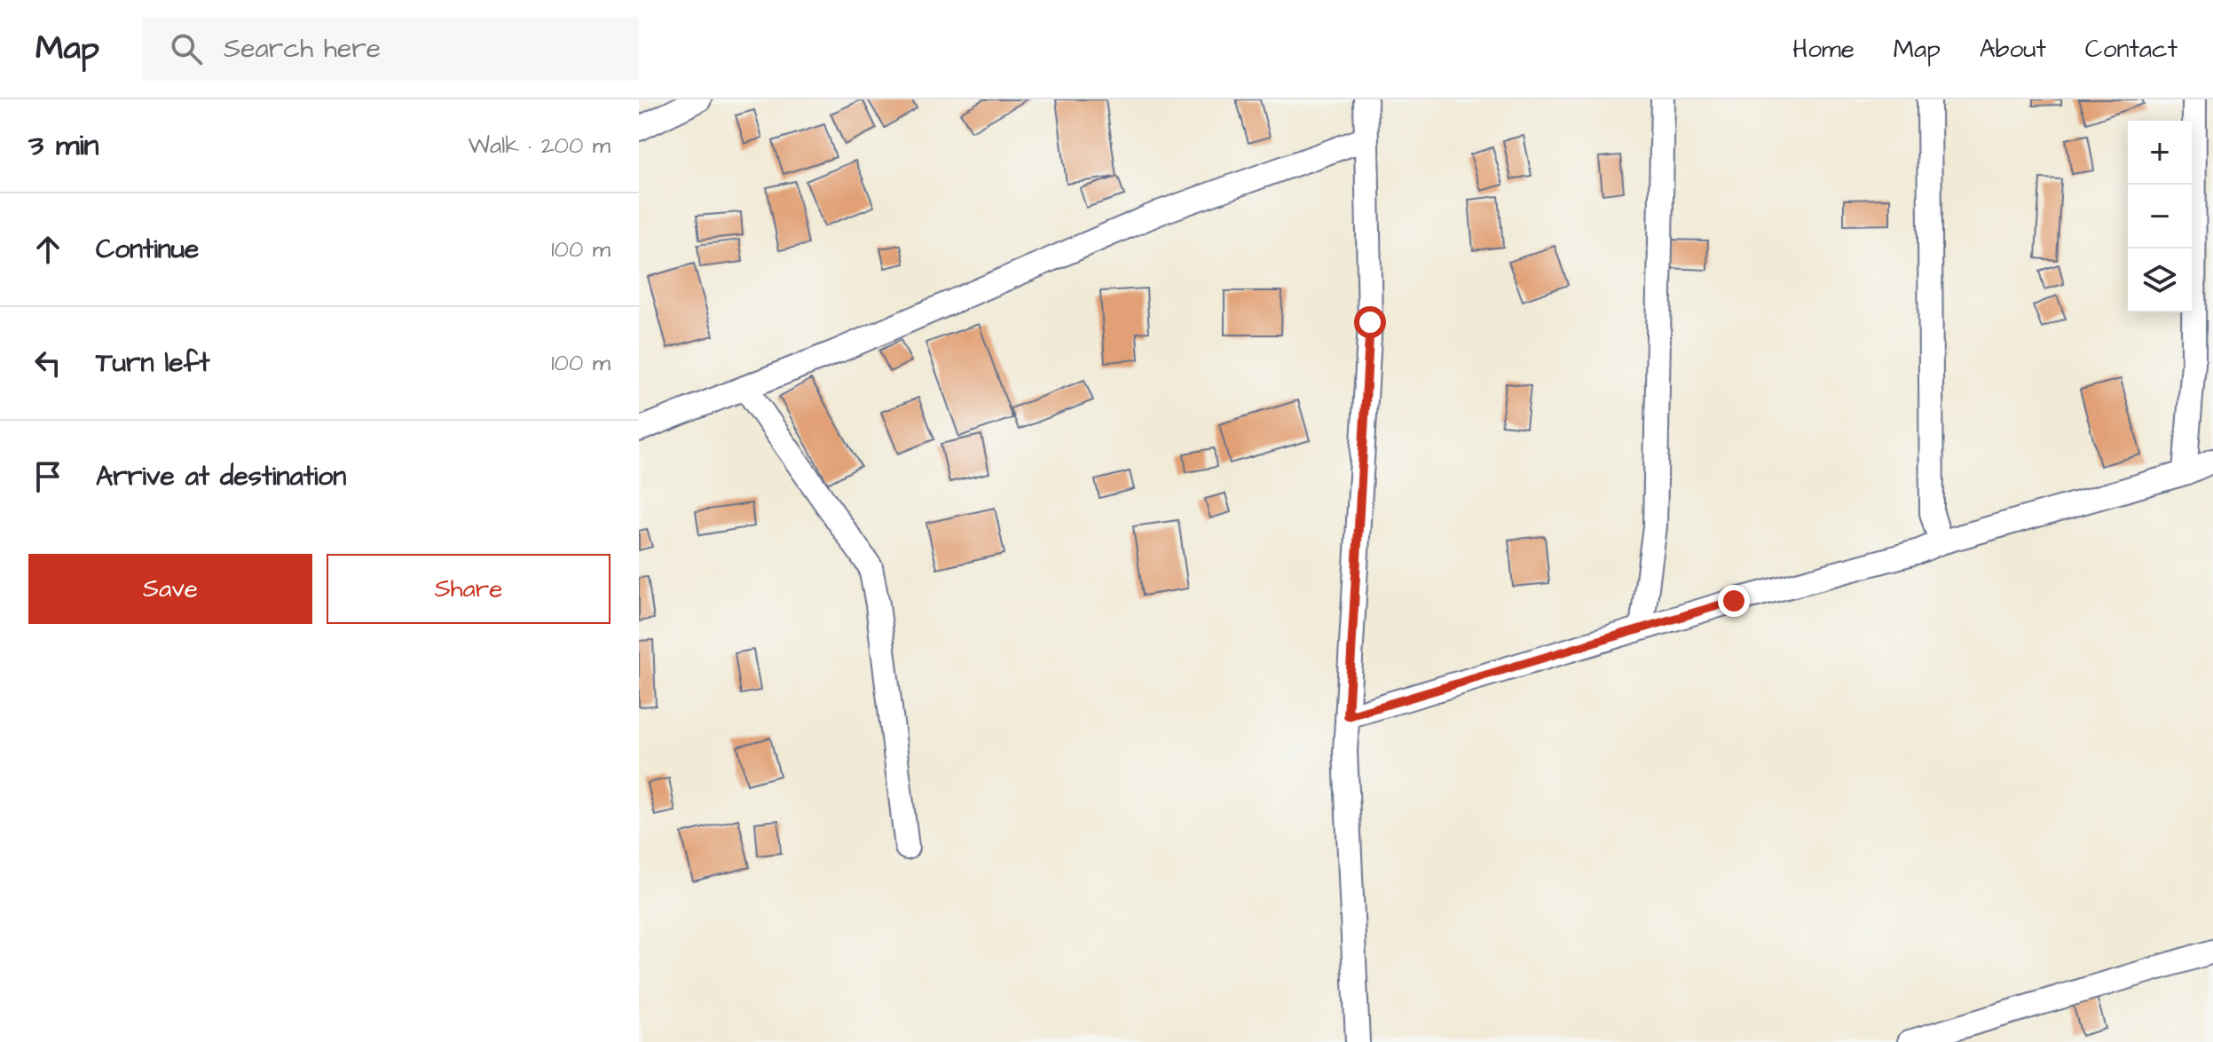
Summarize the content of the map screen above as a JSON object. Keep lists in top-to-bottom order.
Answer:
{
  "page": {
    "header": "Map",
    "search": "Search here",
    "nav": [
      "Home",
      "Map",
      "About",
      "Contact"
    ],
    "heading": ["3 min", "Walk · 200 m"],
    "map_buttons": ["+", "−"],
    "list": [
      ["Continue", "100 m"],
      ["Turn left", "100 m"],
      "Arrive at destination"
    ],
    "buttons": ["Save", "Share"]
  }
}
